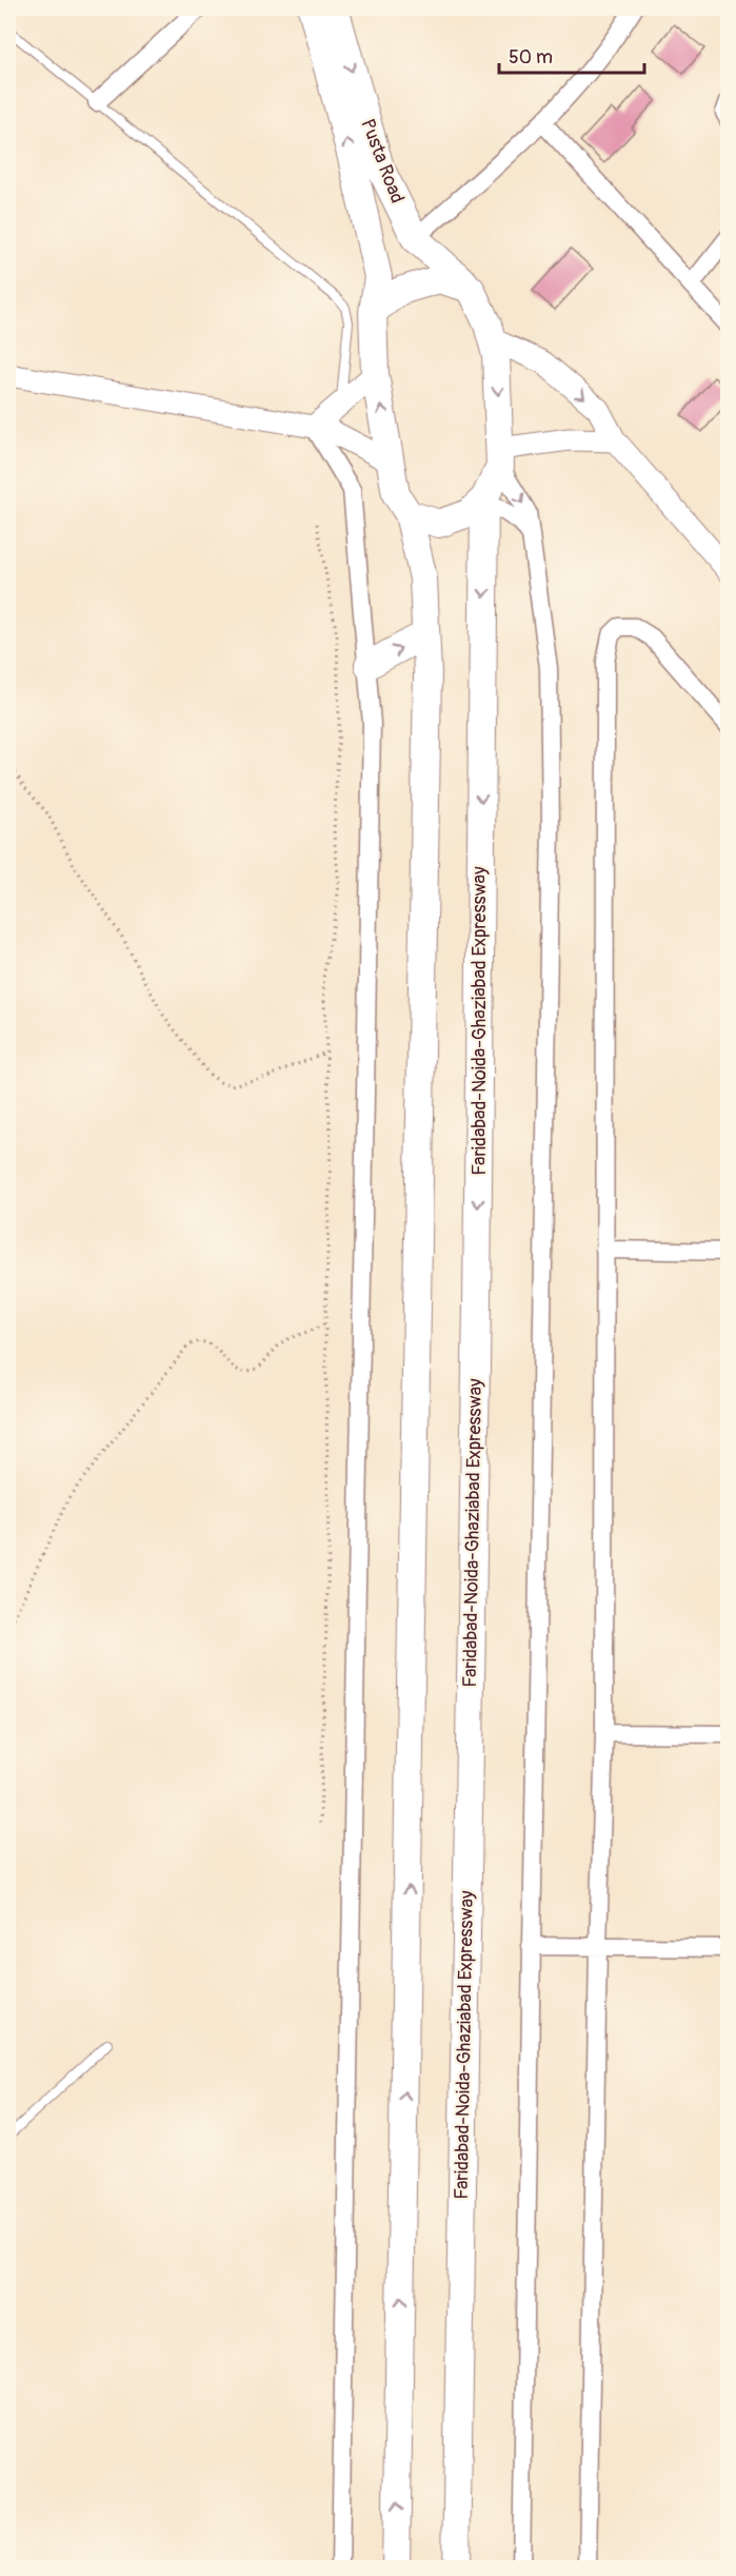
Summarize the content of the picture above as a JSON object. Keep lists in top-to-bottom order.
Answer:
{
  "streets": {
    "main road": ["Pusta Road", "Faridabad-Noida-Ghaziabad Expressway"]
  },
  "crossings": [
    ["Pusta Road", "Faridabad-Noida-Ghaziabad Expressway"]
  ],
  "scale_bar": "50 m"
}
